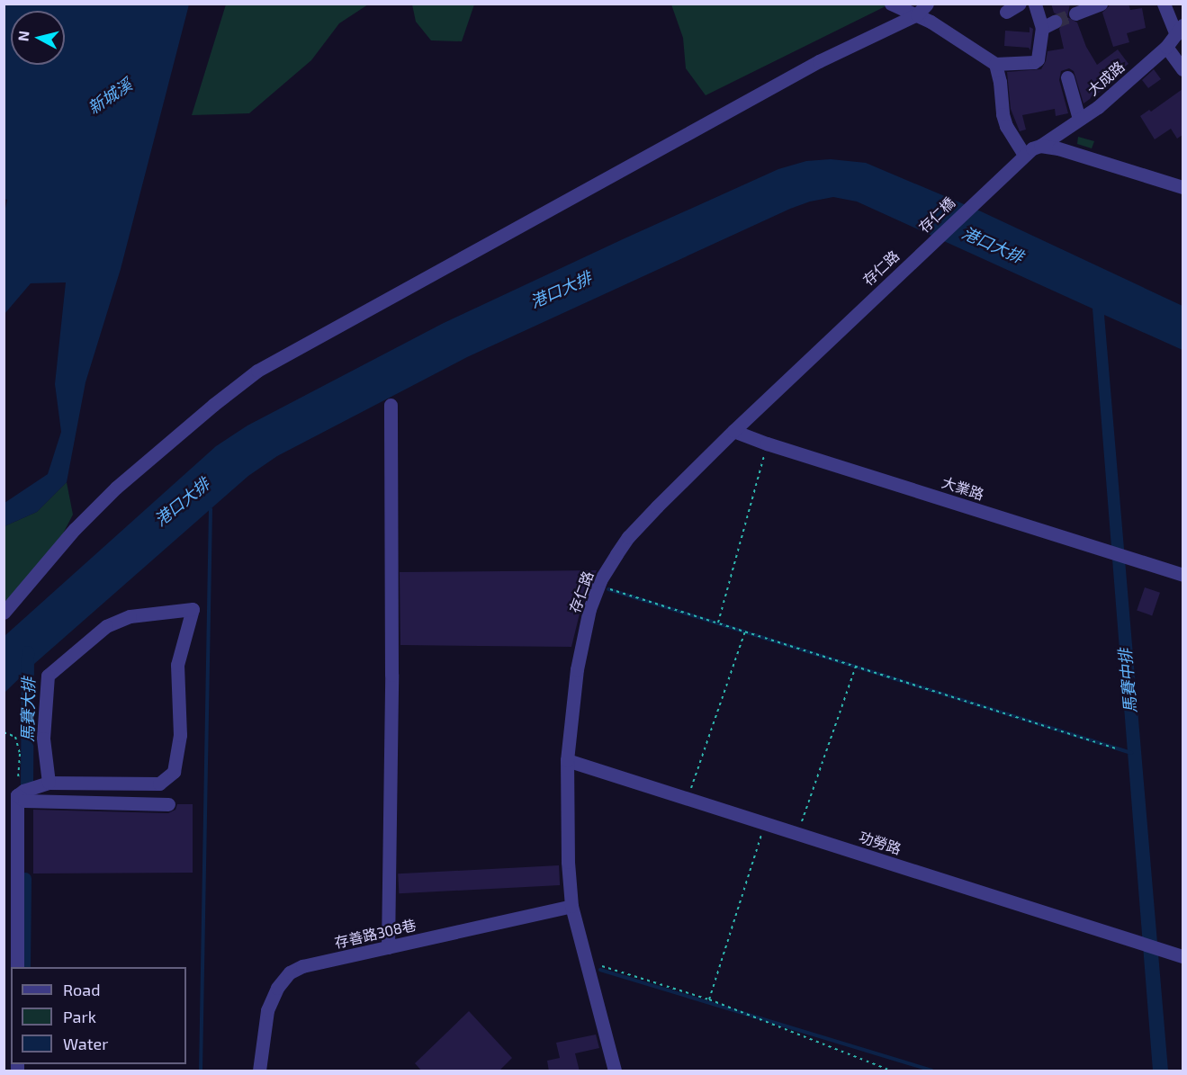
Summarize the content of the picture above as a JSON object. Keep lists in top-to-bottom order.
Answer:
{
  "streets": {
    "street": [
      "大成路",
      "存仁橋",
      "存仁路",
      "大業路",
      "功勞路",
      "存善路308巷"
    ]
  },
  "crossings": [
    ["存仁橋", "存仁路"],
    ["存仁路", "大業路"],
    ["存仁路", "功勞路"],
    ["存仁路", "存善路308巷"]
  ],
  "water": [
    "新城溪",
    "港口大排",
    "馬賽中排",
    "馬賽大排"
  ],
  "legend": ["Road", "Park", "Water"],
  "north": "left"
}
